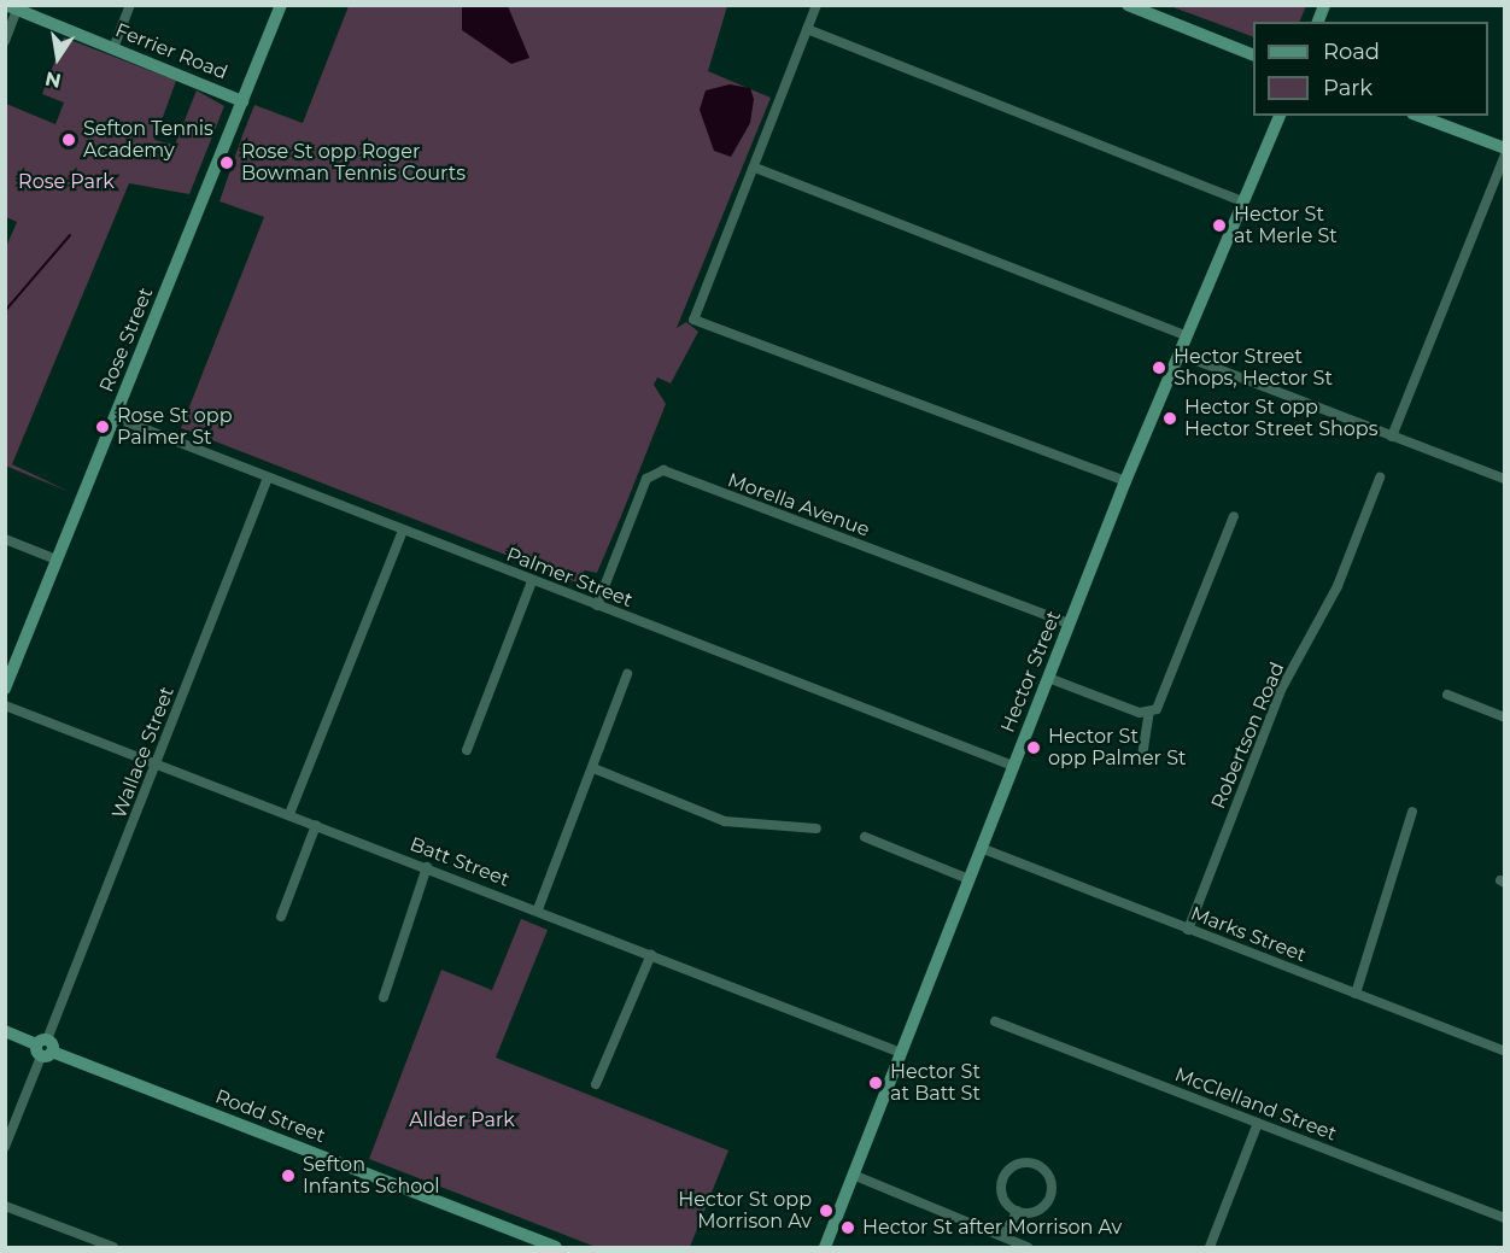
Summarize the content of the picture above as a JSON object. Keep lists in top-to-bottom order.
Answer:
{
  "streets": {
    "street": [
      "Ferrier Road",
      "Rose Street",
      "Morella Avenue",
      "Palmer Street",
      "Hector Street",
      "Robertson Road",
      "Wallace Street",
      "Batt Street",
      "Marks Street",
      "McClelland Street",
      "Rodd Street"
    ]
  },
  "crossings": [
    ["Ferrier Road", "Rose Street"],
    ["Rose Street", "Palmer Street"],
    ["Morella Avenue", "Palmer Street"],
    ["Morella Avenue", "Hector Street"],
    ["Palmer Street", "Hector Street"],
    ["Palmer Street", "Wallace Street"],
    ["Hector Street", "Batt Street"],
    ["Hector Street", "Marks Street"],
    ["Robertson Road", "Marks Street"],
    ["Wallace Street", "Batt Street"],
    ["Wallace Street", "Rodd Street"]
  ],
  "parks": ["Rose Park", "Allder Park"],
  "places": [
    "Sefton Tennis Academy",
    "Rose St opp Roger Bowman Tennis Courts",
    "Hector St at Merle St",
    "Hector Street Shops, Hector St",
    "Hector St opp Hector Street Shops",
    "Rose St opp Palmer St",
    "Hector St opp Palmer St",
    "Hector St at Batt St",
    "Sefton Infants School",
    "Hector St opp Morrison Av",
    "Hector St after Morrison Av"
  ],
  "legend": ["Road", "Park"],
  "north": "bottom"
}
